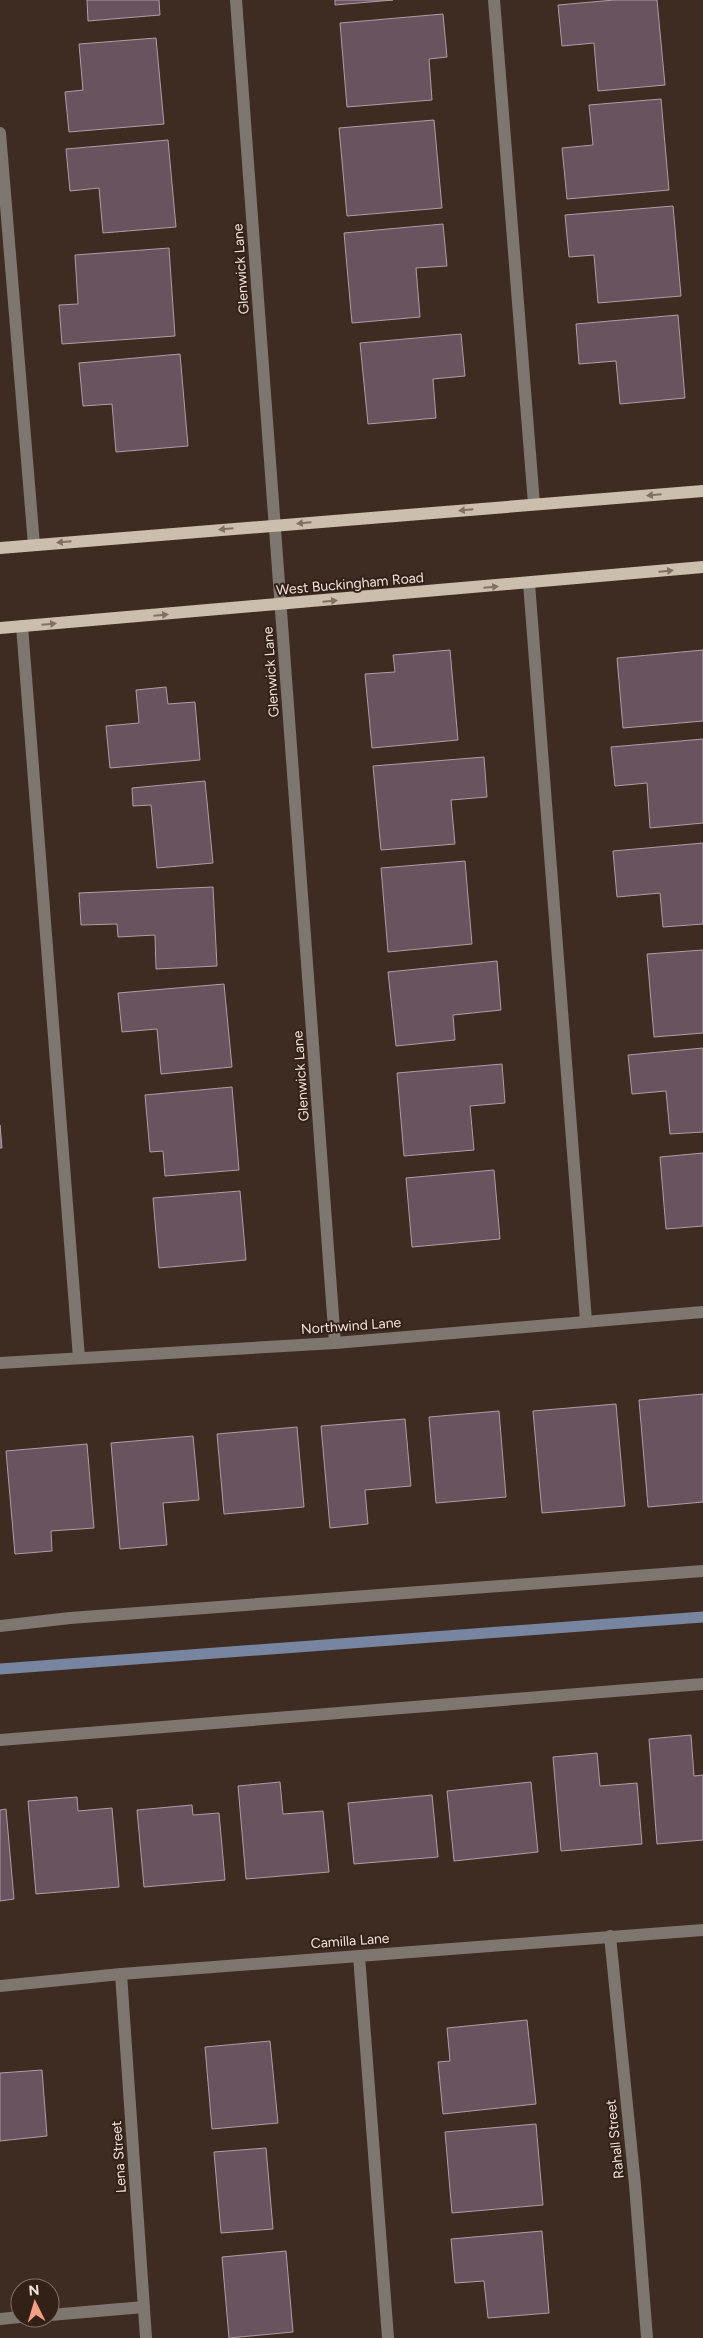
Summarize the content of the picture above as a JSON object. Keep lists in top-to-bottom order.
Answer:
{
  "streets": {
    "main road": ["West Buckingham Road"],
    "street": [
      "Glenwick Lane",
      "Northwind Lane",
      "Camilla Lane",
      "Rahall Street",
      "Lena Street"
    ]
  },
  "crossings": [
    ["Glenwick Lane", "West Buckingham Road"],
    ["Glenwick Lane", "Northwind Lane"],
    ["Camilla Lane", "Rahall Street"],
    ["Camilla Lane", "Lena Street"]
  ],
  "north": "top"
}
